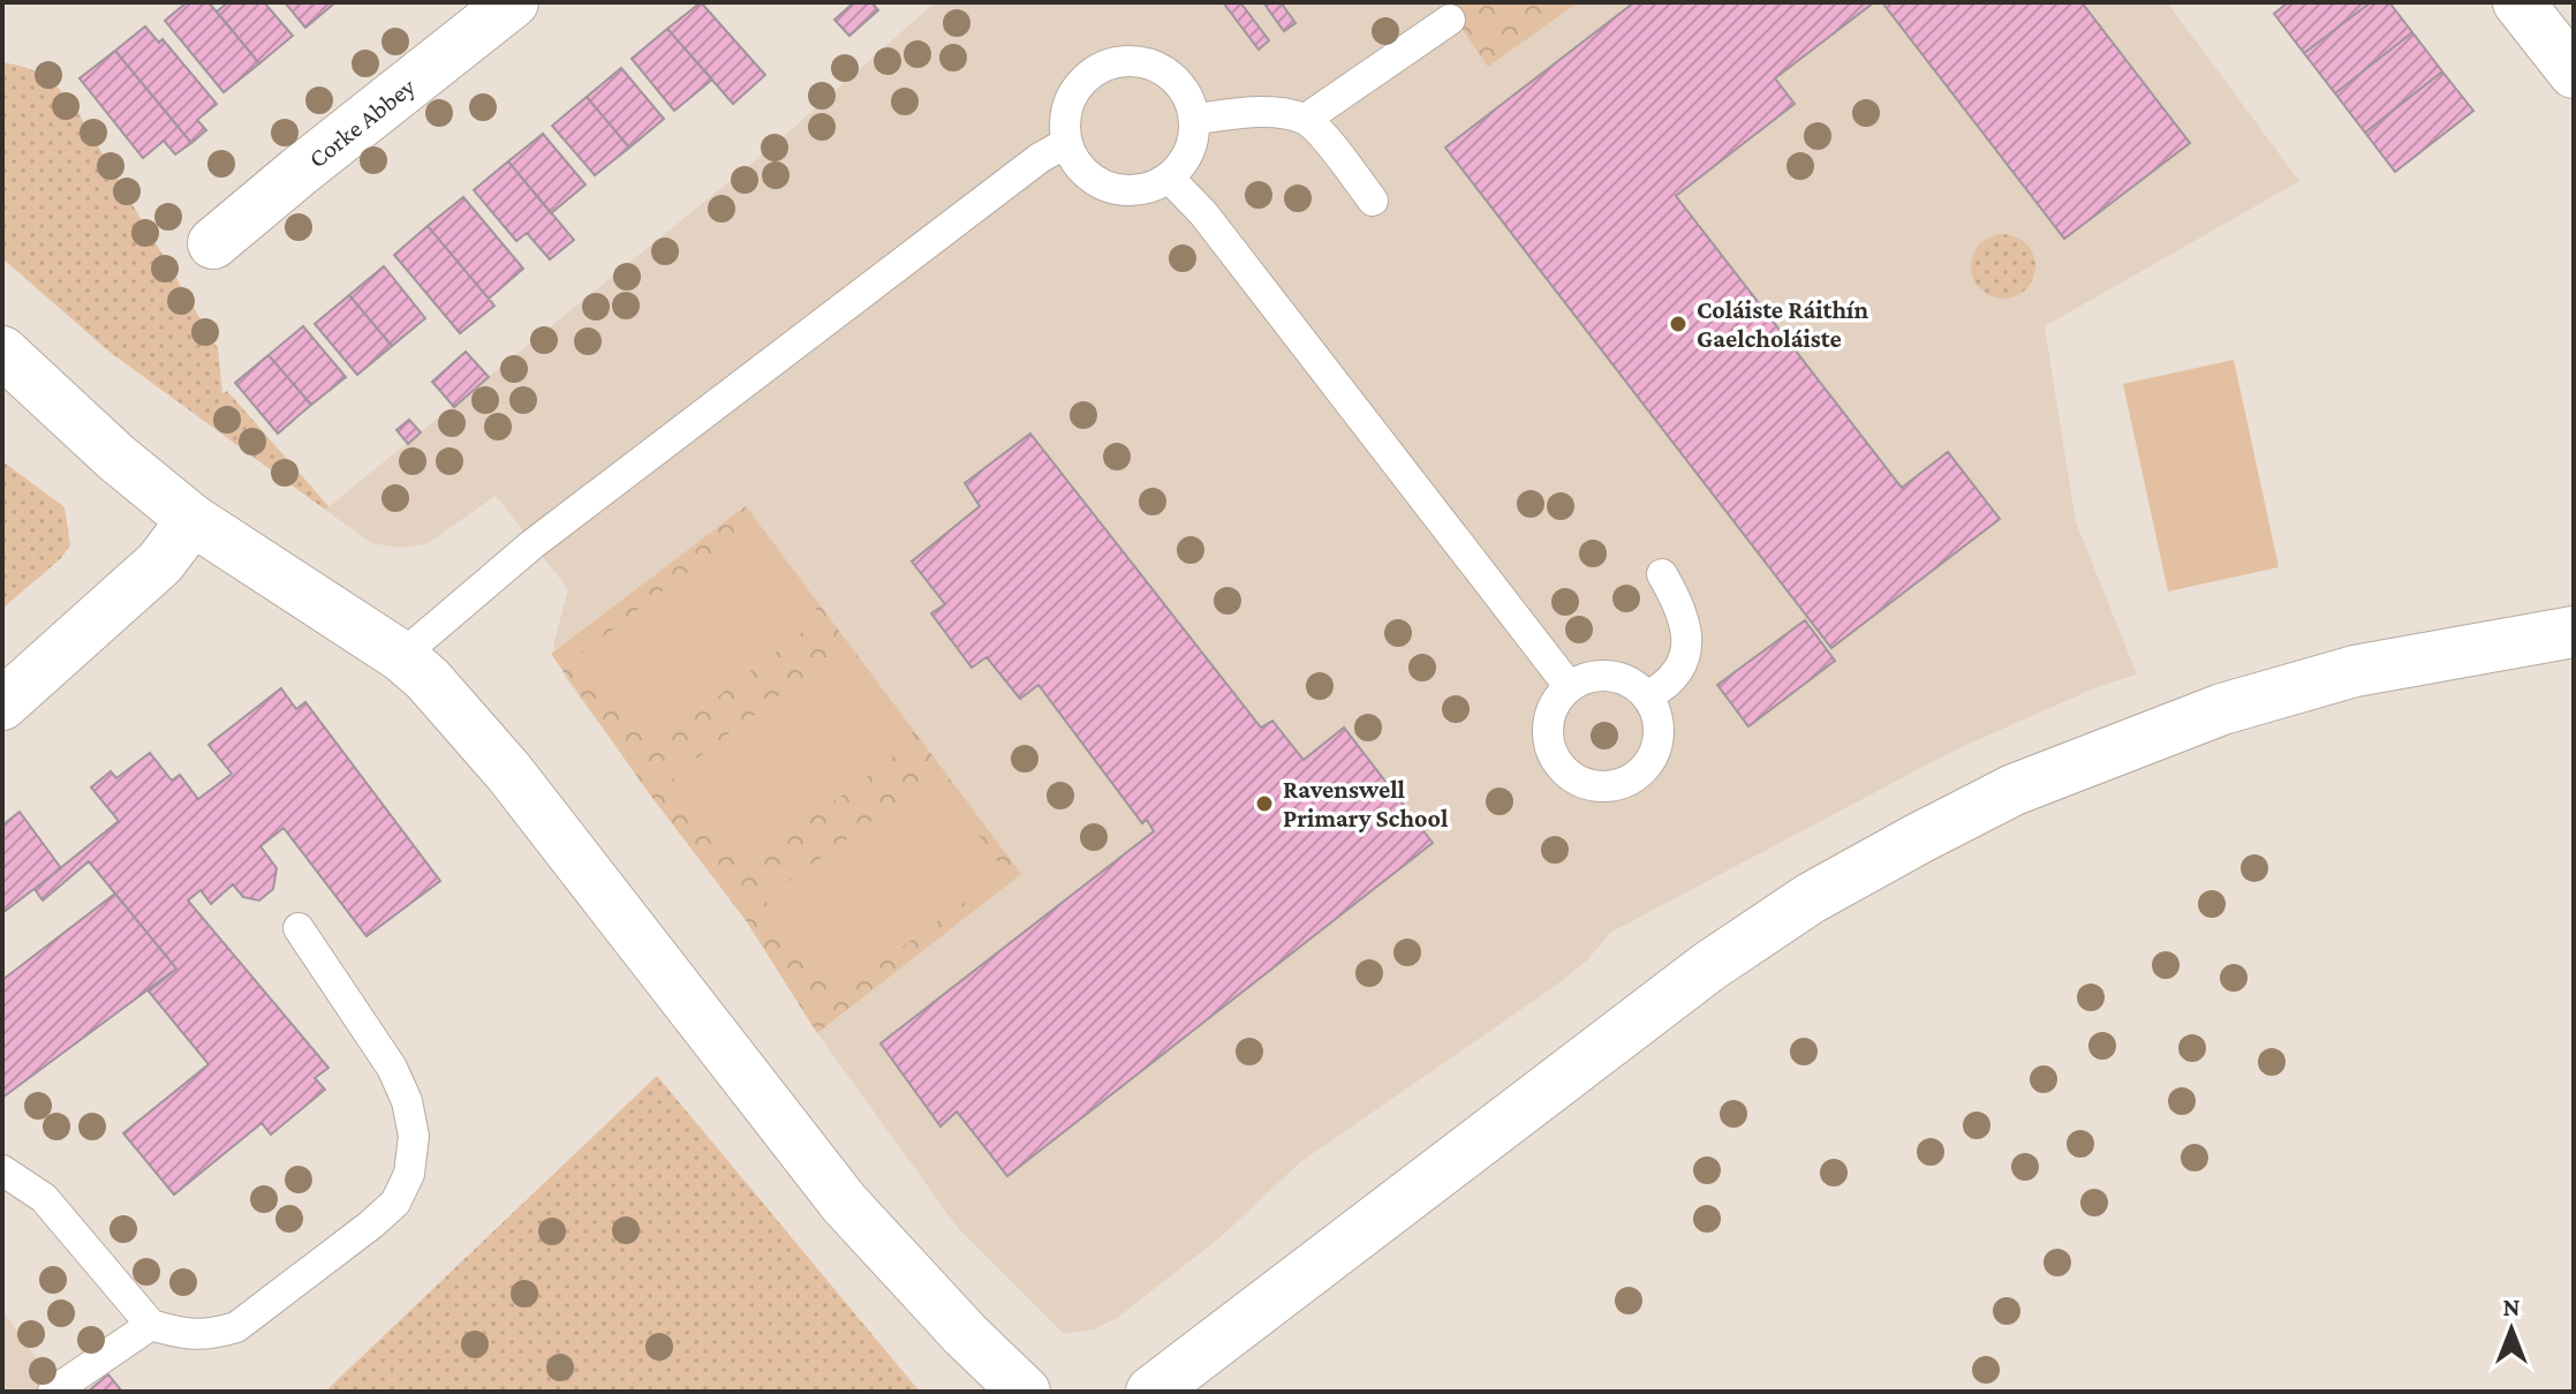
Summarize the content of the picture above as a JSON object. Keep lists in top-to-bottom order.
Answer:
{
  "streets": {
    "street": ["Corke Abbey"]
  },
  "places": ["Coláiste Ráithín Gaelcholáiste", "Ravenswell Primary School"],
  "north": "top"
}
